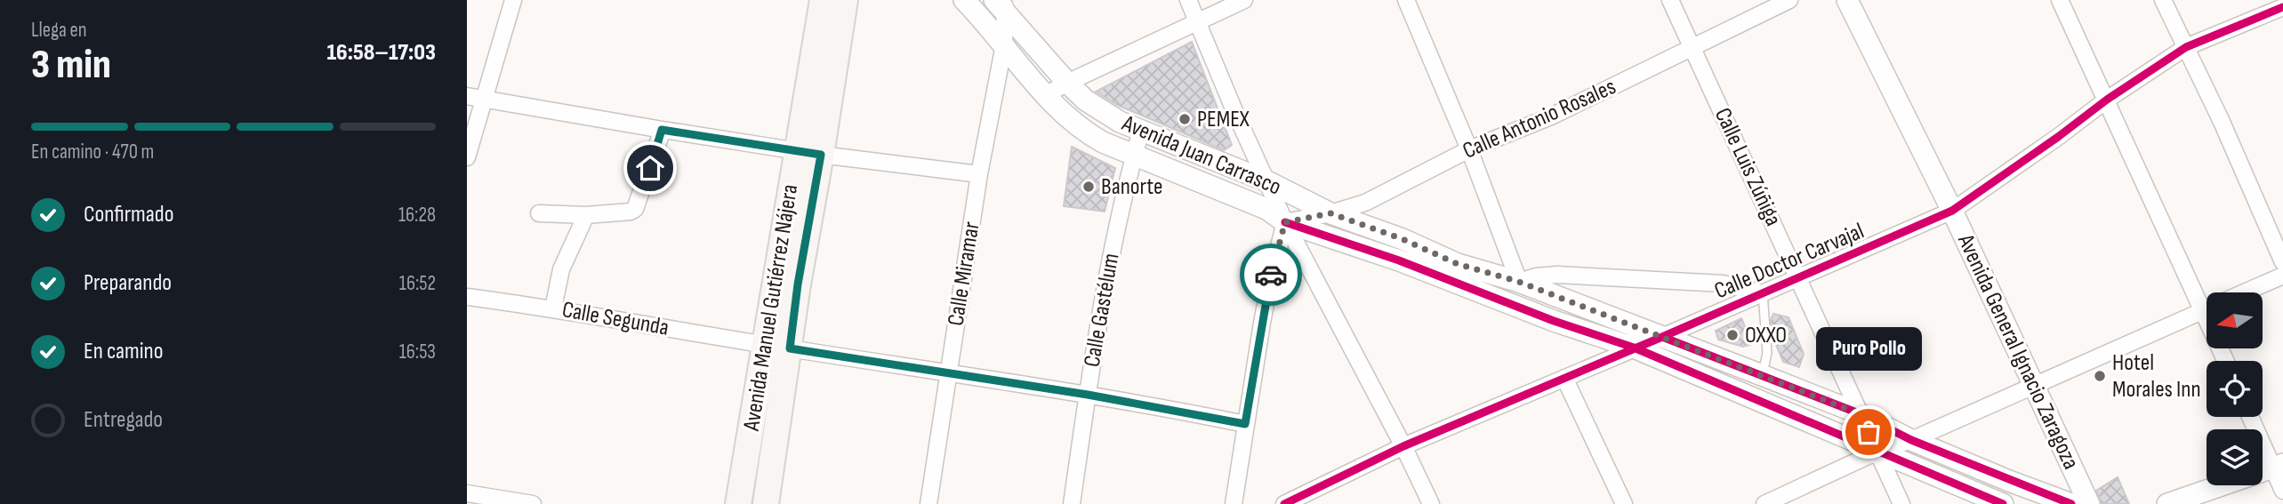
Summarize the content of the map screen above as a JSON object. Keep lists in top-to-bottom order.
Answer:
{
  "streets": {
    "main road": ["Avenida Manuel Gutiérrez Nájera"],
    "street": [
      "Calle Antonio Rosales",
      "Avenida Juan Carrasco",
      "Calle Luis Zúñiga",
      "Calle Doctor Carvajal",
      "Calle Miramar",
      "Calle Gastélum",
      "Calle Segunda",
      "Avenida General Ignacio Zaragoza"
    ]
  },
  "crossings": [
    ["Calle Antonio Rosales", "Avenida Juan Carrasco"],
    ["Calle Antonio Rosales", "Calle Luis Zúñiga"],
    ["Avenida Juan Carrasco", "Calle Luis Zúñiga"],
    ["Avenida Juan Carrasco", "Calle Doctor Carvajal"],
    ["Avenida Juan Carrasco", "Calle Miramar"],
    ["Avenida Juan Carrasco", "Calle Gastélum"],
    ["Calle Luis Zúñiga", "Calle Doctor Carvajal"],
    ["Calle Doctor Carvajal", "Avenida General Ignacio Zaragoza"],
    ["Avenida Manuel Gutiérrez Nájera", "Calle Segunda"]
  ],
  "places": [
    "PEMEX",
    "Banorte",
    "OXXO",
    "Hotel Morales Inn",
    "Puro Pollo"
  ],
  "north": "left",
  "page": {
    "heading": ["3 min", "Llega en", "16:58–17:03"],
    "bar": "En camino · 470 m",
    "list": [
      ["Confirmado", "16:28"],
      ["Preparando", "16:52"],
      ["En camino", "16:53"],
      "Entregado"
    ],
    "bubble": "Puro Pollo"
  }
}
